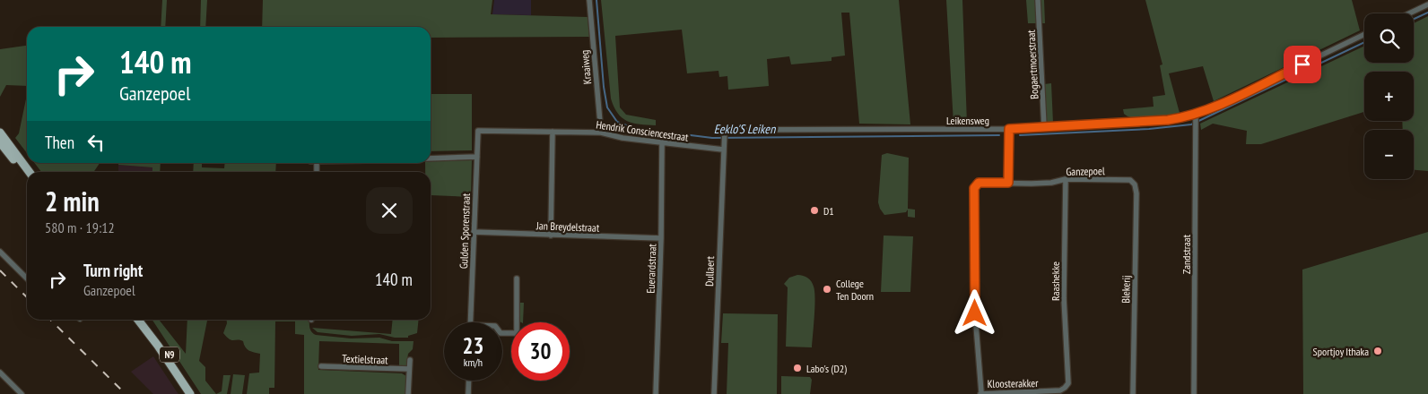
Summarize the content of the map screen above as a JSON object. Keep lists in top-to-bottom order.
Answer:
{
  "streets": {
    "main road": ["N9"],
    "street": [
      "Bogaertmoerstraat",
      "Kraaiweg",
      "Leikensweg",
      "Hendrik Consciencestraat",
      "Ganzepoel",
      "Jan Breydelstraat",
      "Gulden Sporenstraat",
      "Zandstraat",
      "Euerardstraat",
      "Dullaert",
      "Raashekke",
      "Blekerij",
      "Textielstraat",
      "Kloosterakker"
    ]
  },
  "crossings": [
    ["Bogaertmoerstraat", "Leikensweg"],
    ["Kraaiweg", "Hendrik Consciencestraat"],
    ["Leikensweg", "Hendrik Consciencestraat"],
    ["Leikensweg", "Zandstraat"],
    ["Leikensweg", "Dullaert"],
    ["Hendrik Consciencestraat", "Gulden Sporenstraat"],
    ["Hendrik Consciencestraat", "Euerardstraat"],
    ["Hendrik Consciencestraat", "Dullaert"],
    ["Ganzepoel", "Raashekke"],
    ["Ganzepoel", "Blekerij"],
    ["Ganzepoel", "Kloosterakker"],
    ["Jan Breydelstraat", "Gulden Sporenstraat"],
    ["Jan Breydelstraat", "Euerardstraat"],
    ["Raashekke", "Kloosterakker"]
  ],
  "water": ["Eeklo'S Leiken"],
  "places": [
    "D1",
    "College Ten Doorn",
    "Sportjoy Ithaka",
    "Labo's (D2)"
  ],
  "page": {
    "map_buttons": ["+", "−"],
    "turn": ["140 m", "Ganzepoel"],
    "then": "Then",
    "heading": ["2 min", "580 m · 19:12"],
    "list": [
      {
        "name": "Turn right",
        "note": "Ganzepoel",
        "value": "140 m"
      }
    ],
    "speed": "23 km/h",
    "limit": "30"
  }
}
